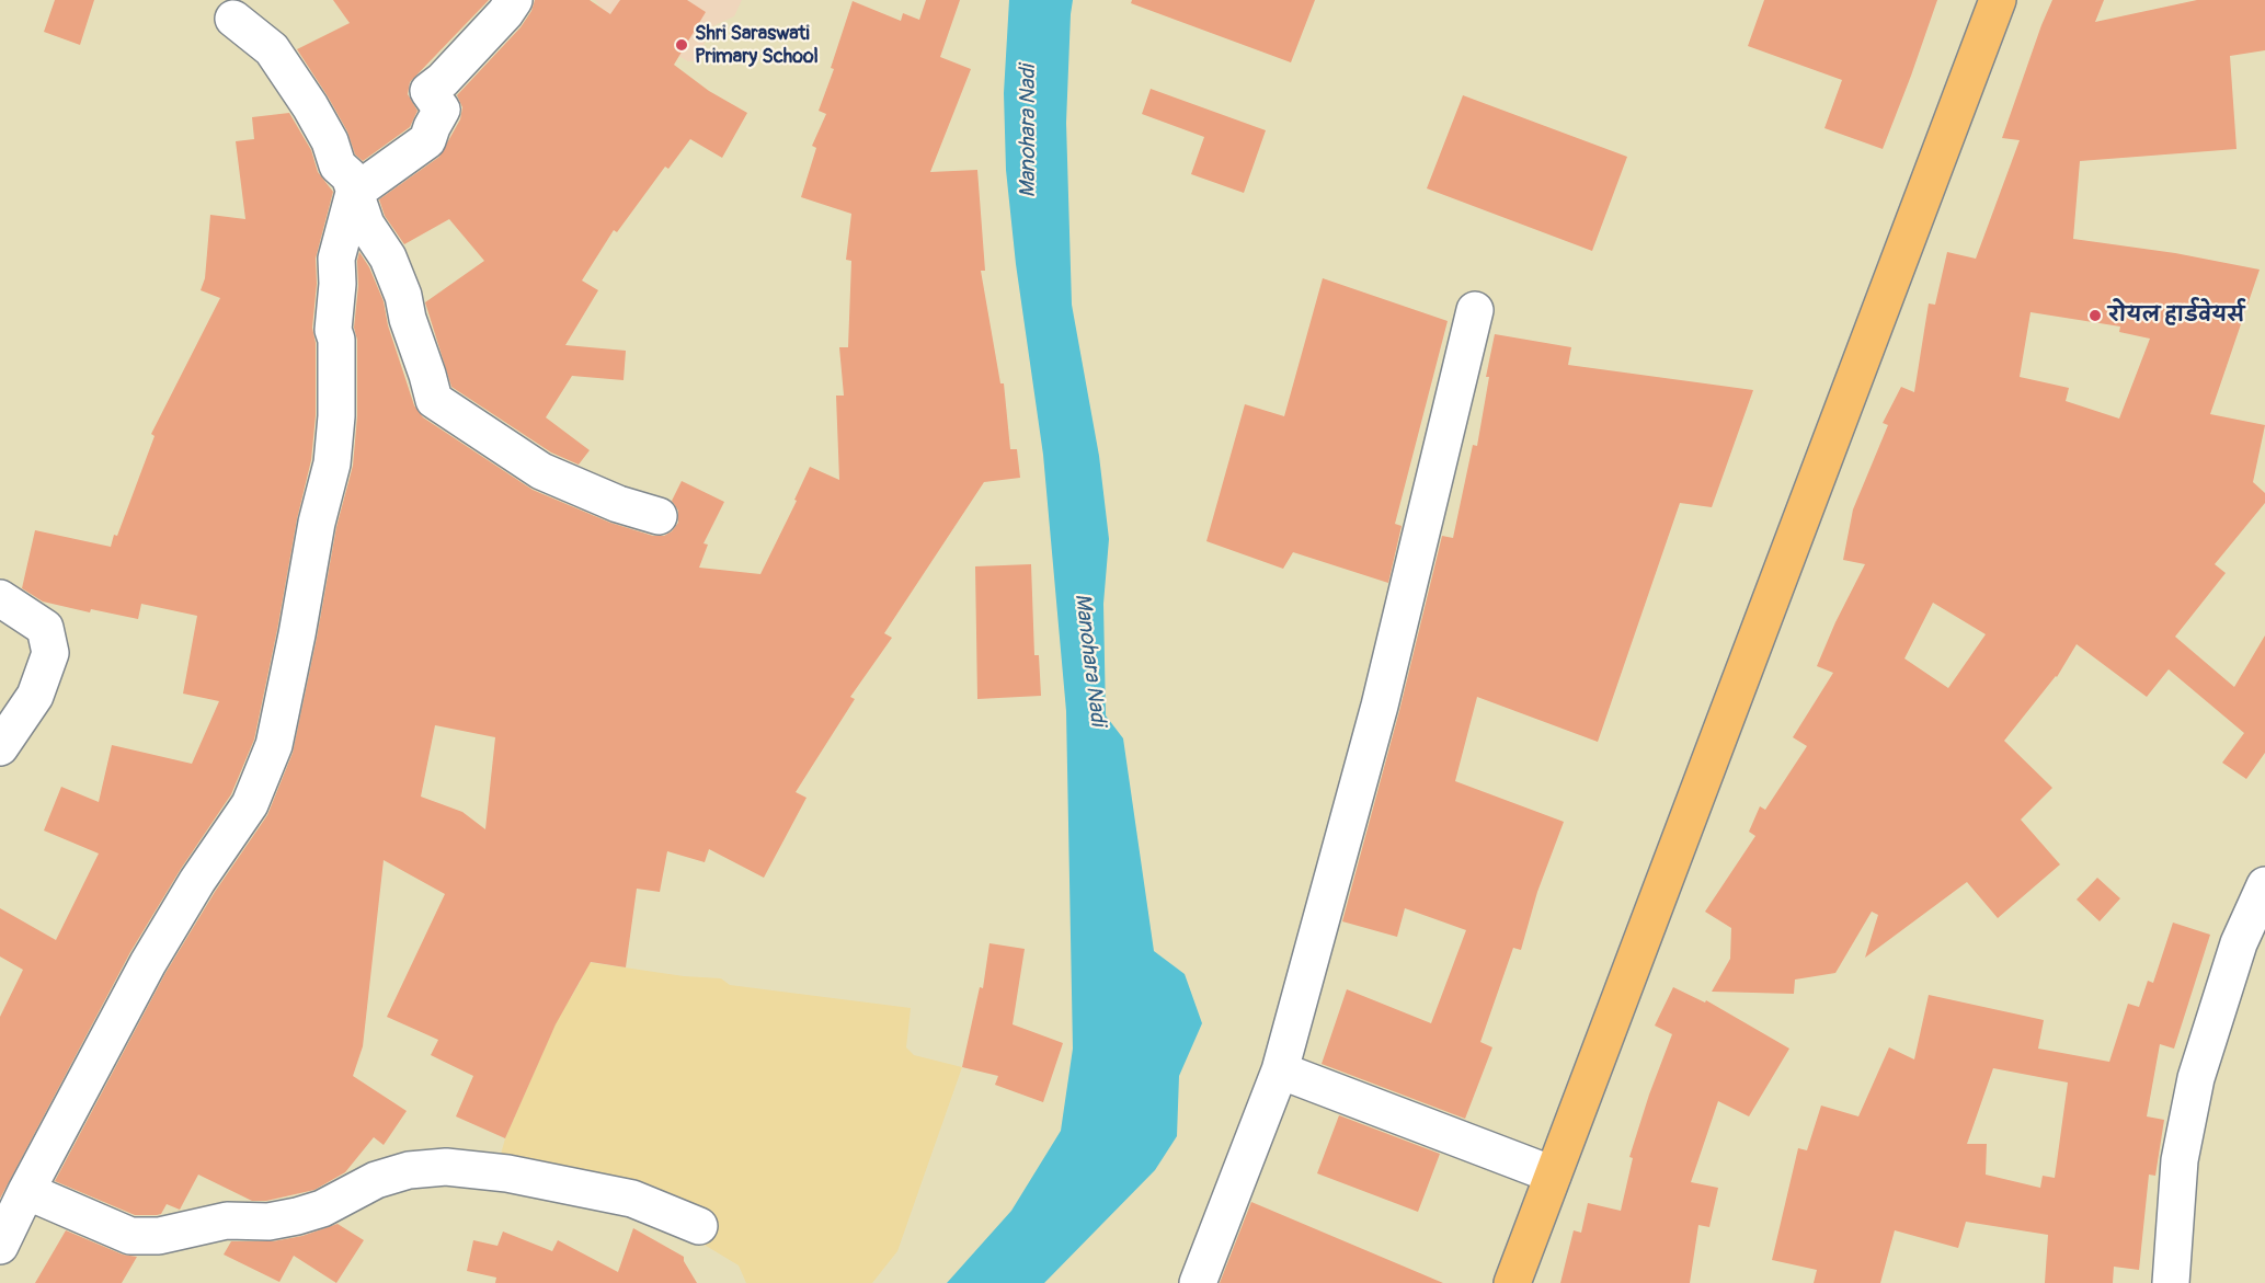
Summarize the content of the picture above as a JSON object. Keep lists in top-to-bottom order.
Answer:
{
  "water": ["Manohara Nadi"],
  "places": ["Shri Saraswati Primary School", "रोयल हार्डवेयर्स"]
}
